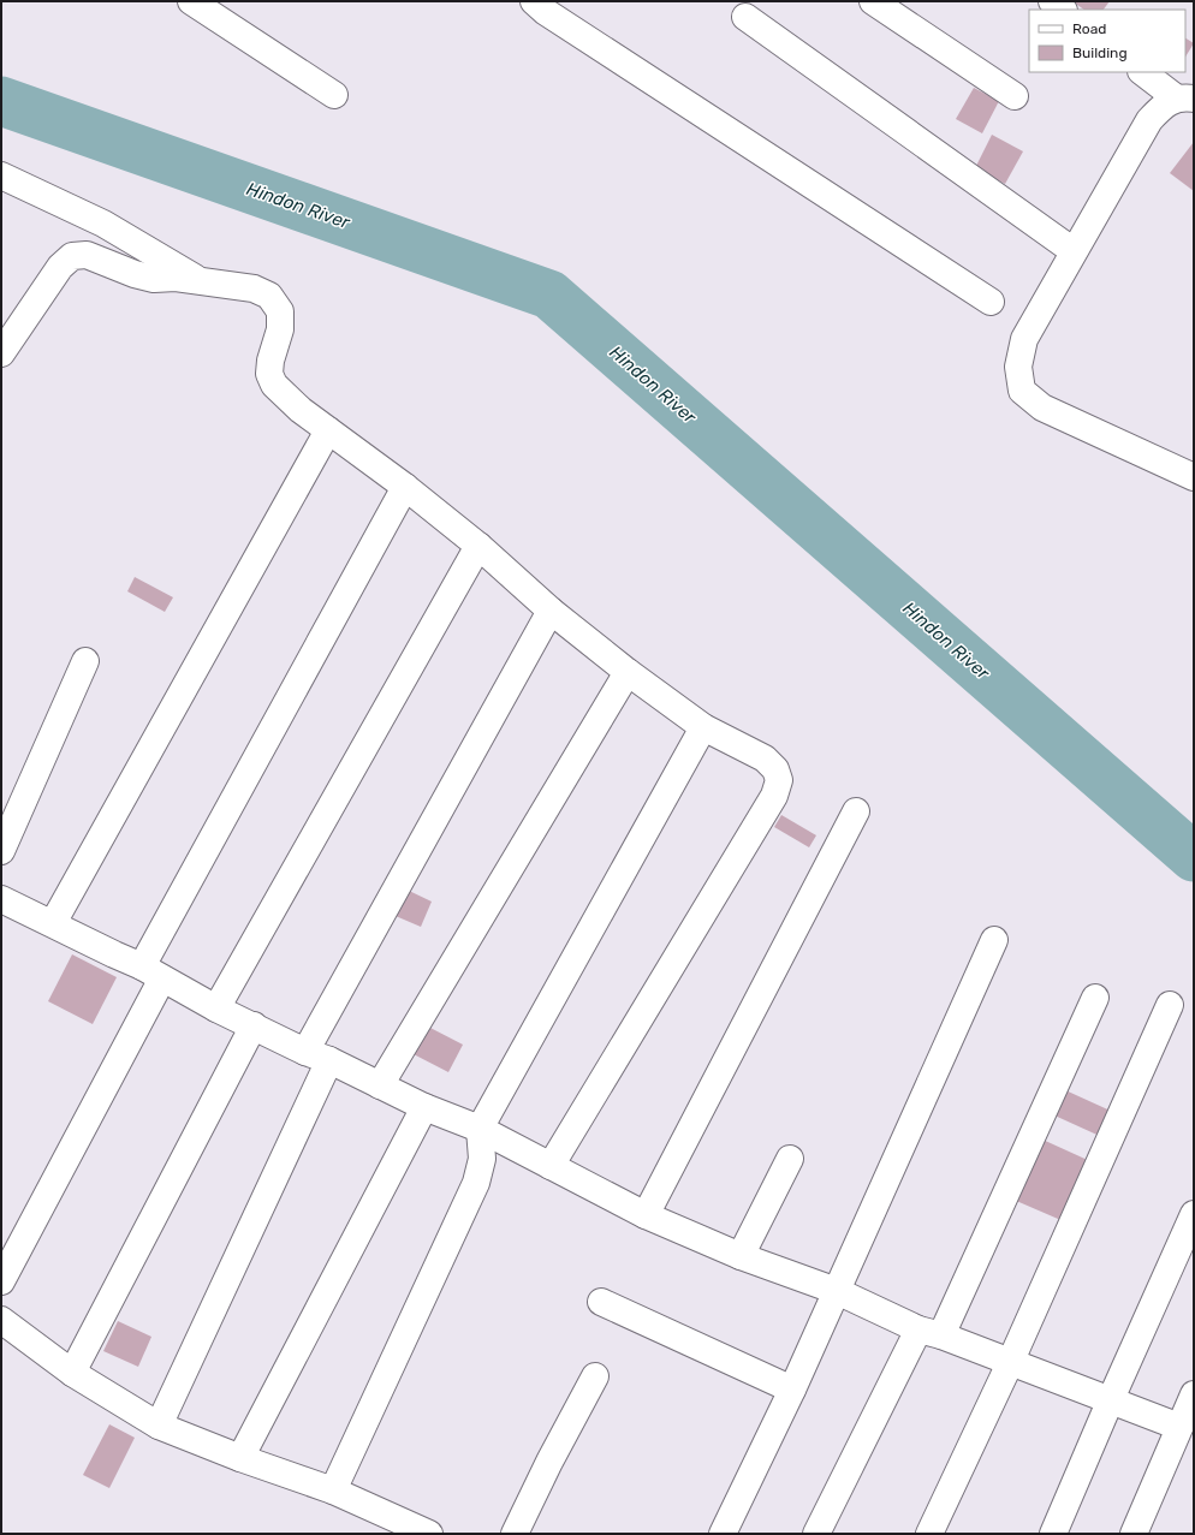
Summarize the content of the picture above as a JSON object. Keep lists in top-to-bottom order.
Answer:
{
  "water": ["Hindon River"],
  "legend": ["Road", "Building"]
}
